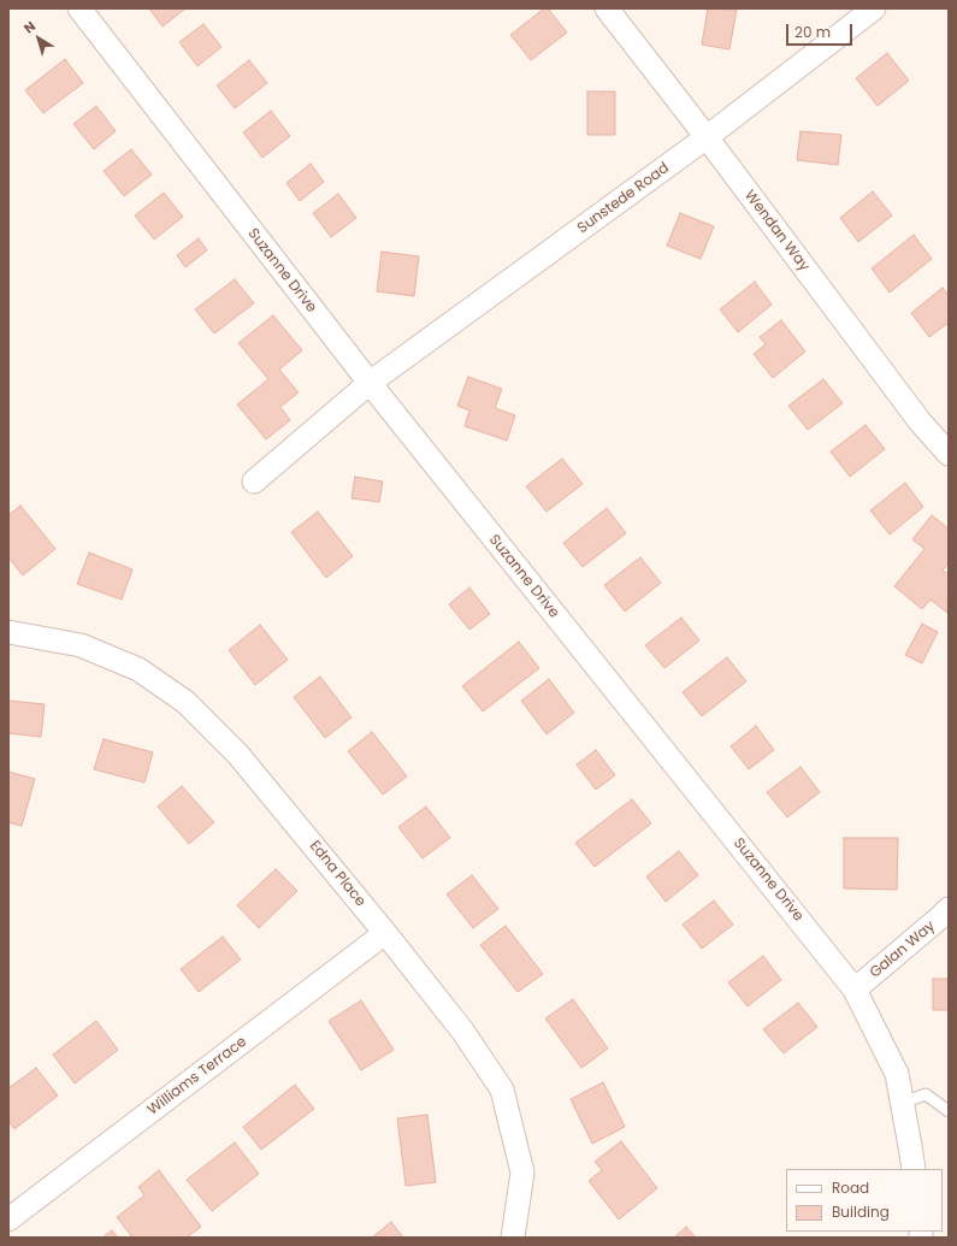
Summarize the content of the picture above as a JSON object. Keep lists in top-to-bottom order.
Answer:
{
  "streets": {
    "street": [
      "Sunstede Road",
      "Wendan Way",
      "Suzanne Drive",
      "Edna Place",
      "Galan Way",
      "Williams Terrace"
    ]
  },
  "crossings": [
    ["Sunstede Road", "Wendan Way"],
    ["Sunstede Road", "Suzanne Drive"],
    ["Suzanne Drive", "Galan Way"],
    ["Edna Place", "Williams Terrace"]
  ],
  "legend": ["Road", "Building"],
  "scale_bar": "20 m",
  "north": "top left"
}
